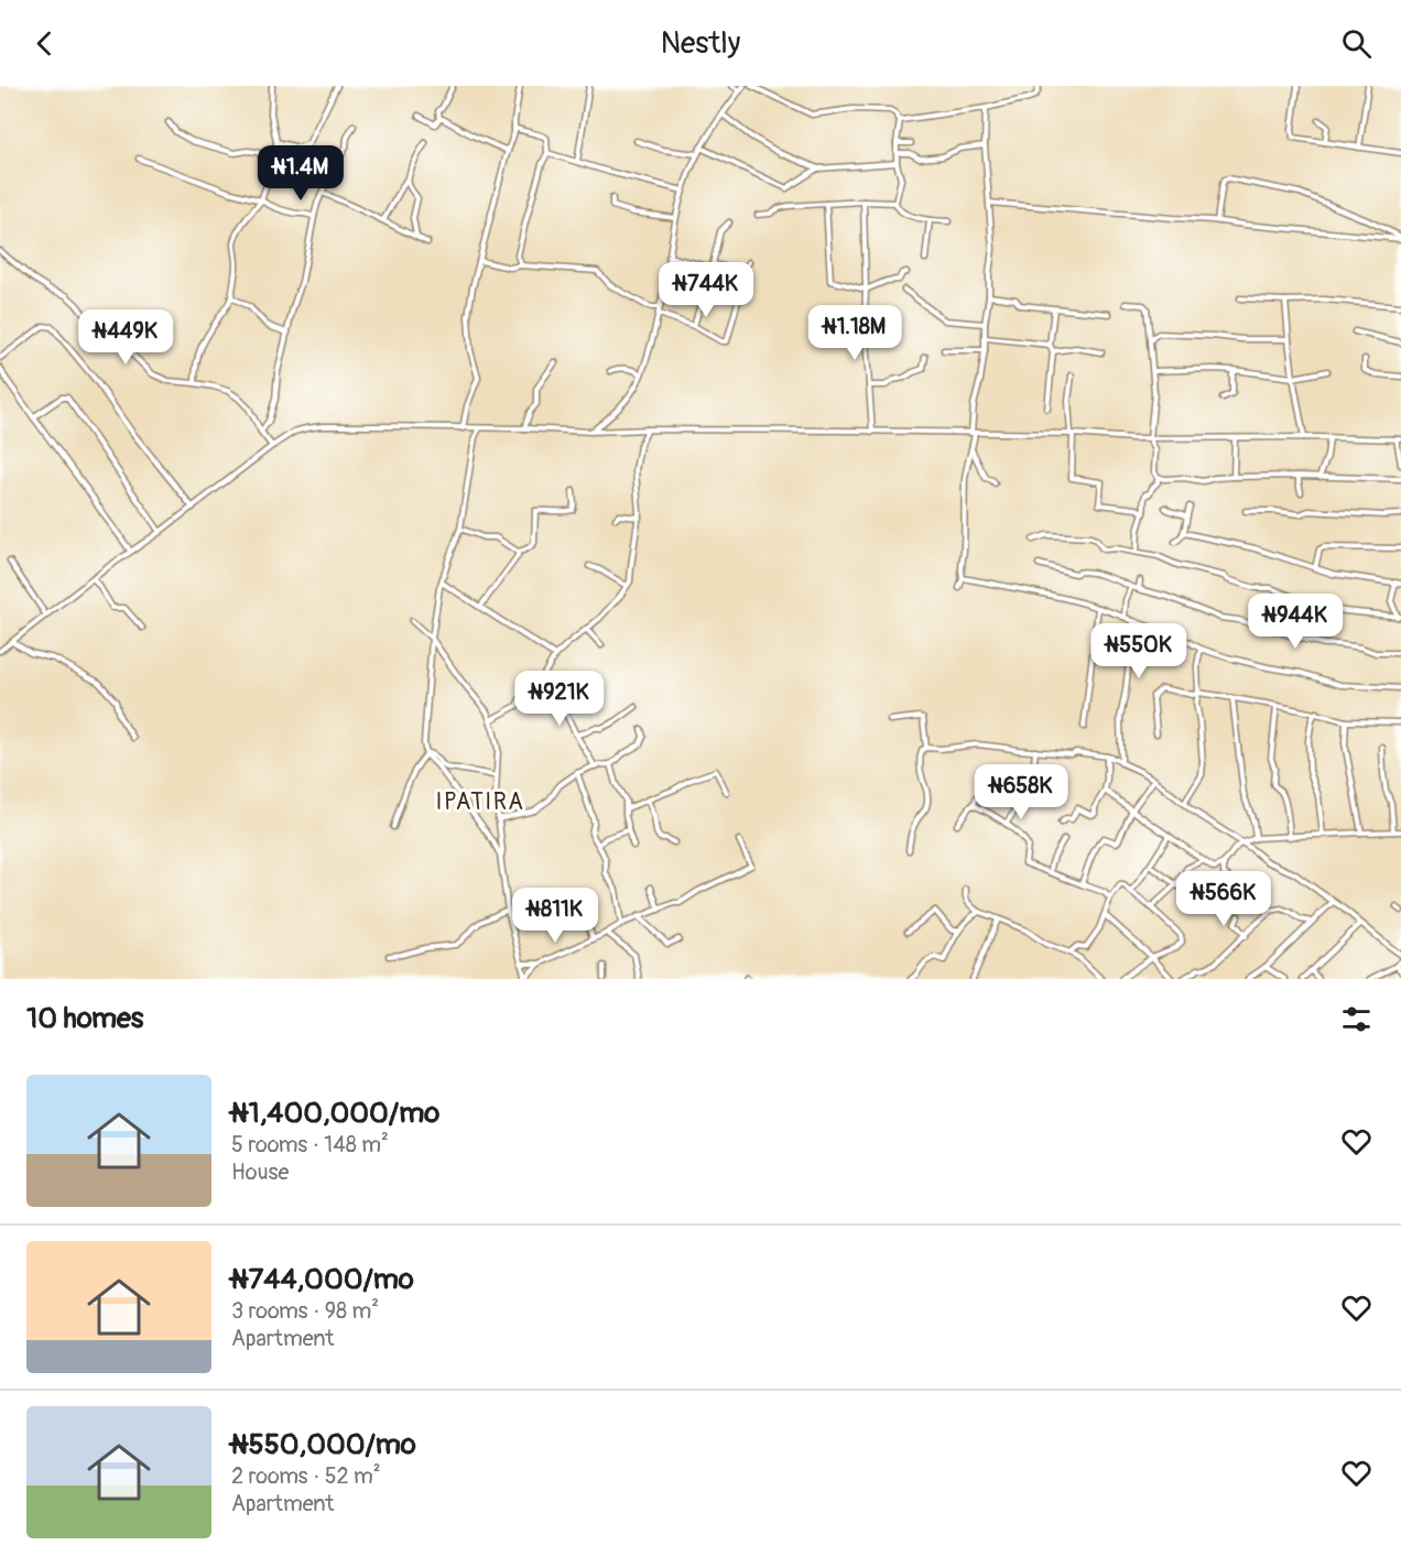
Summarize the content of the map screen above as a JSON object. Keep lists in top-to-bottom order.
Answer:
{
  "districts": ["IPATIRA"],
  "page": {
    "header": "Nestly",
    "price": [
      "₦1.4M",
      "₦744K",
      "₦1.18M",
      "₦449K",
      "₦944K",
      "₦550K",
      "₦921K",
      "₦658K",
      "₦566K",
      "₦811K"
    ],
    "heading": "10 homes",
    "list": [
      {
        "name": "₦1,400,000/mo",
        "note": "5 rooms · 148 m² · House"
      },
      {
        "name": "₦744,000/mo",
        "note": "3 rooms · 98 m² · Apartment"
      },
      {
        "name": "₦550,000/mo",
        "note": "2 rooms · 52 m² · Apartment"
      }
    ]
  }
}
